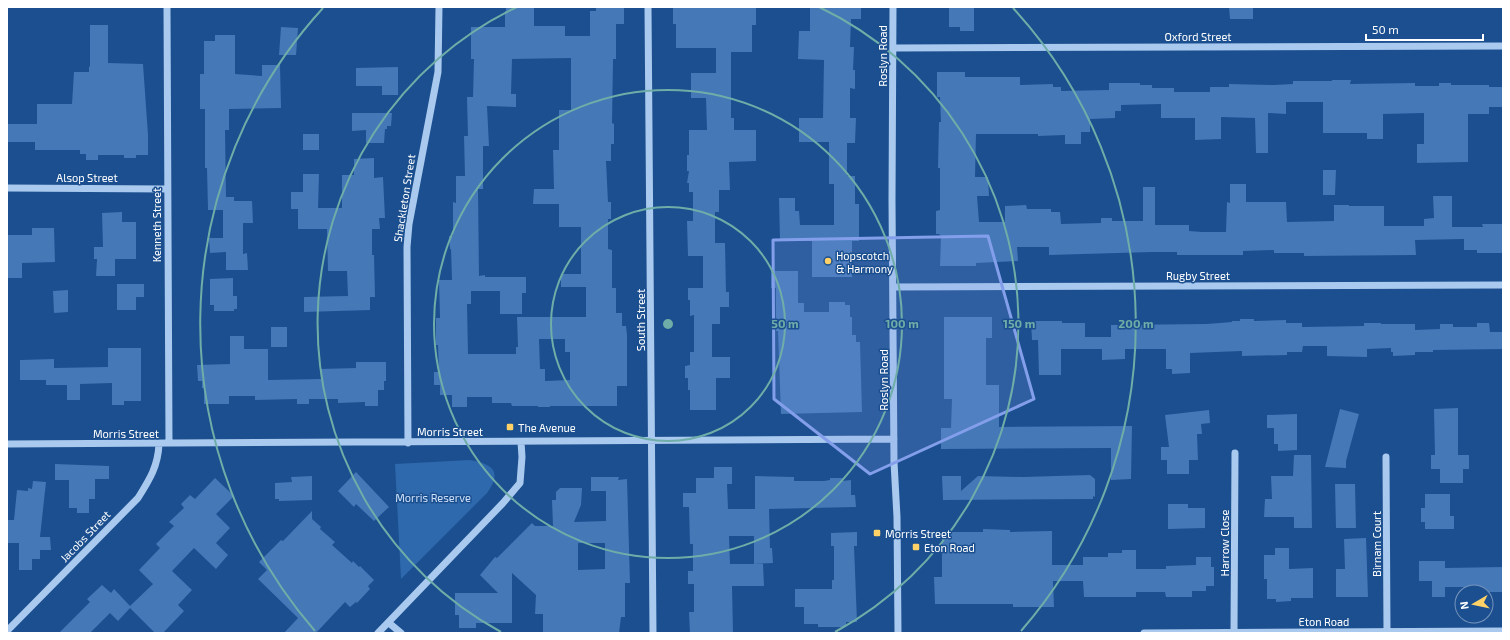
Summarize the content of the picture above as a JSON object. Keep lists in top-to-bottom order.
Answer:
{
  "streets": {
    "street": [
      "Oxford Street",
      "Roslyn Road",
      "Alsop Street",
      "Shackleton Street",
      "Kenneth Street",
      "Rugby Street",
      "South Street",
      "Morris Street",
      "Jacobs Street",
      "Harrow Close",
      "Birnam Court",
      "Eton Road"
    ]
  },
  "crossings": [
    ["Oxford Street", "Roslyn Road"],
    ["Roslyn Road", "Rugby Street"],
    ["Roslyn Road", "Morris Street"],
    ["Alsop Street", "Kenneth Street"],
    ["Shackleton Street", "Morris Street"],
    ["Kenneth Street", "Morris Street"],
    ["South Street", "Morris Street"],
    ["Morris Street", "Jacobs Street"],
    ["Harrow Close", "Eton Road"],
    ["Birnam Court", "Eton Road"]
  ],
  "parks": ["Morris Reserve"],
  "places": {
    "other": ["Hopscotch & Harmony"],
    "transit": ["The Avenue", "Morris Street", "Eton Road"]
  },
  "scale_bar": "50 m",
  "north": "left",
  "rings": [
    "50 m",
    "100 m",
    "150 m",
    "200 m"
  ]
}
